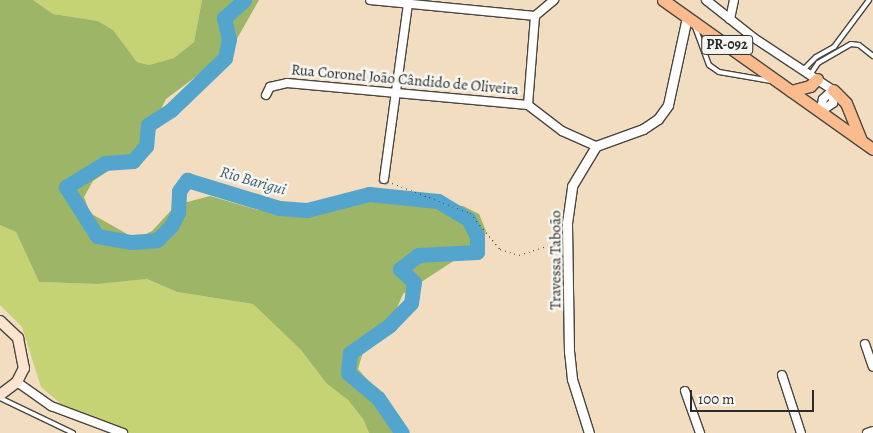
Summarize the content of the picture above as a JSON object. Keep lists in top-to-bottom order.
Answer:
{
  "streets": {
    "main road": ["PR-092"],
    "street": ["Rua Coronel João Cândido de Oliveira", "Travessa Taboão"]
  },
  "crossings": [
    ["Rua Coronel João Cândido de Oliveira", "Travessa Taboão"]
  ],
  "water": ["Rio Barigui"],
  "scale_bar": "100 m"
}
